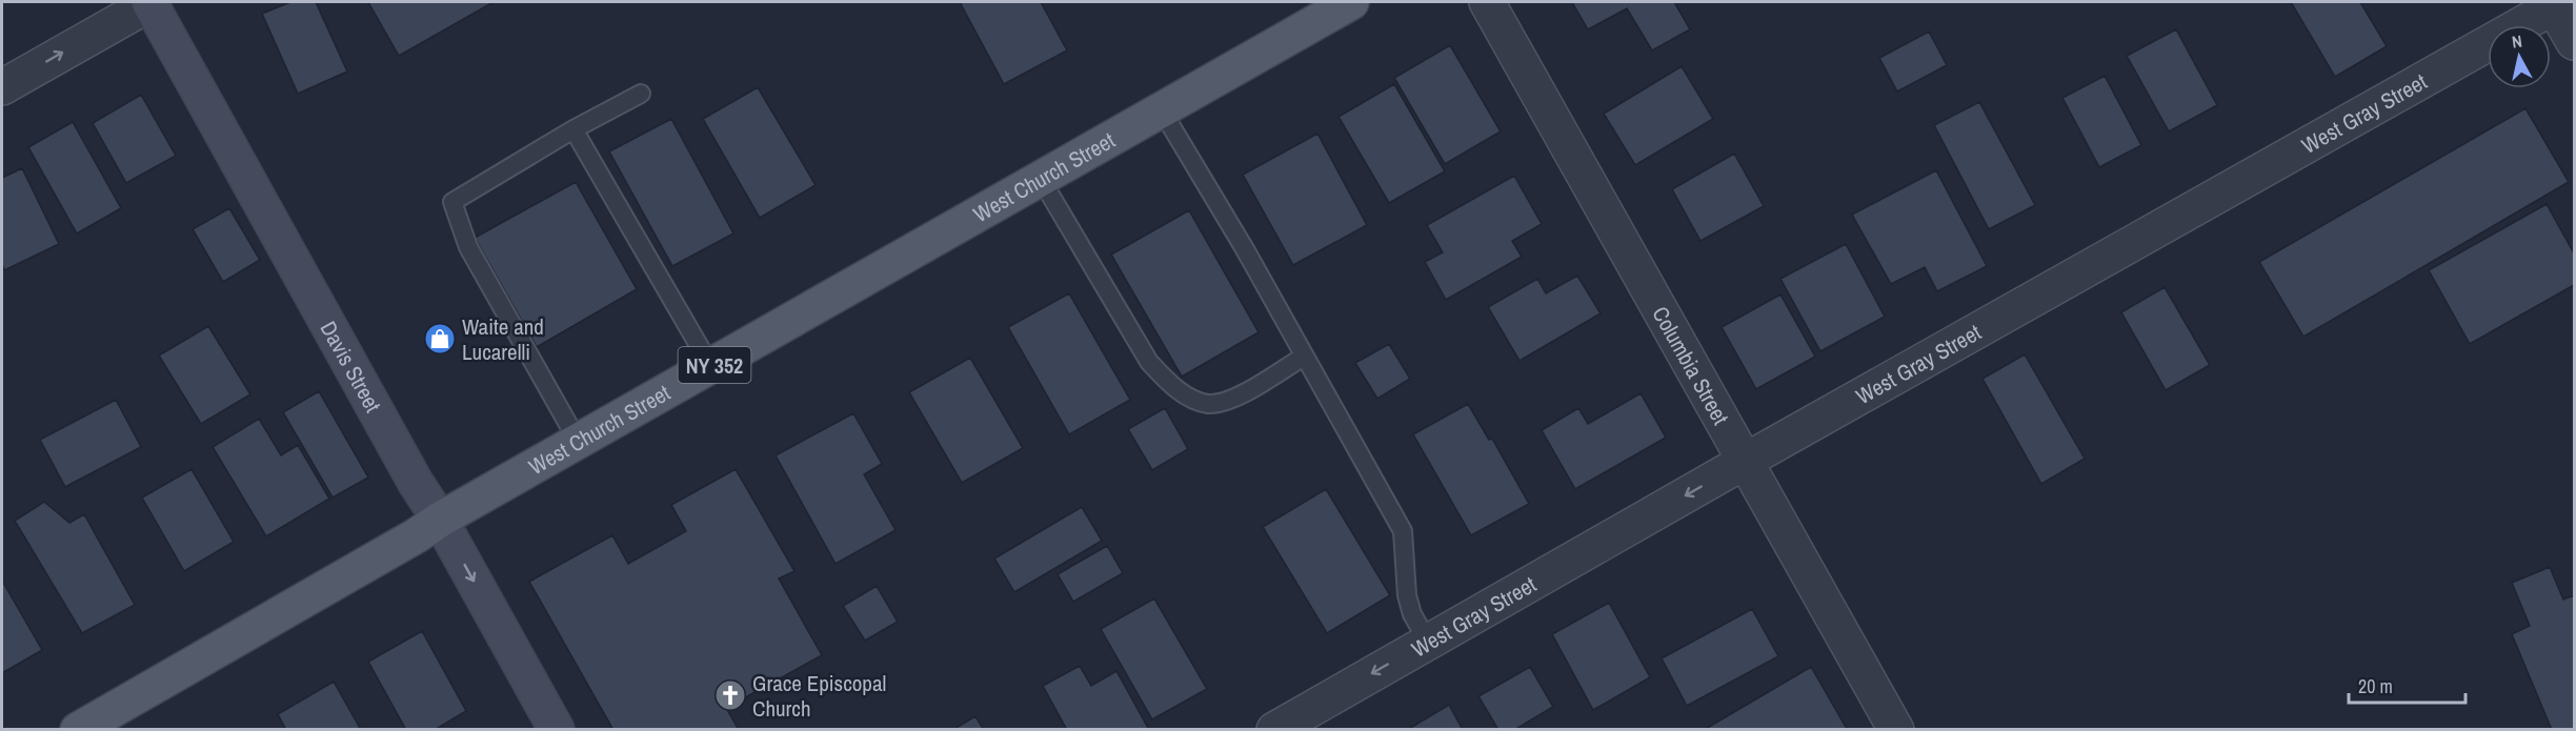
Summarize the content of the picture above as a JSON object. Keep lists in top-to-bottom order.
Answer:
{
  "streets": {
    "main road": ["West Church Street", "NY 352"],
    "street": ["West Gray Street", "Columbia Street", "Davis Street"]
  },
  "crossings": [
    ["West Gray Street", "Columbia Street"],
    ["West Church Street", "Davis Street"]
  ],
  "one_way": ["West Gray Street"],
  "places": {
    "shop": ["Waite and Lucarelli"],
    "church": ["Grace Episcopal Church"]
  },
  "scale_bar": "20 m",
  "north": "top"
}
